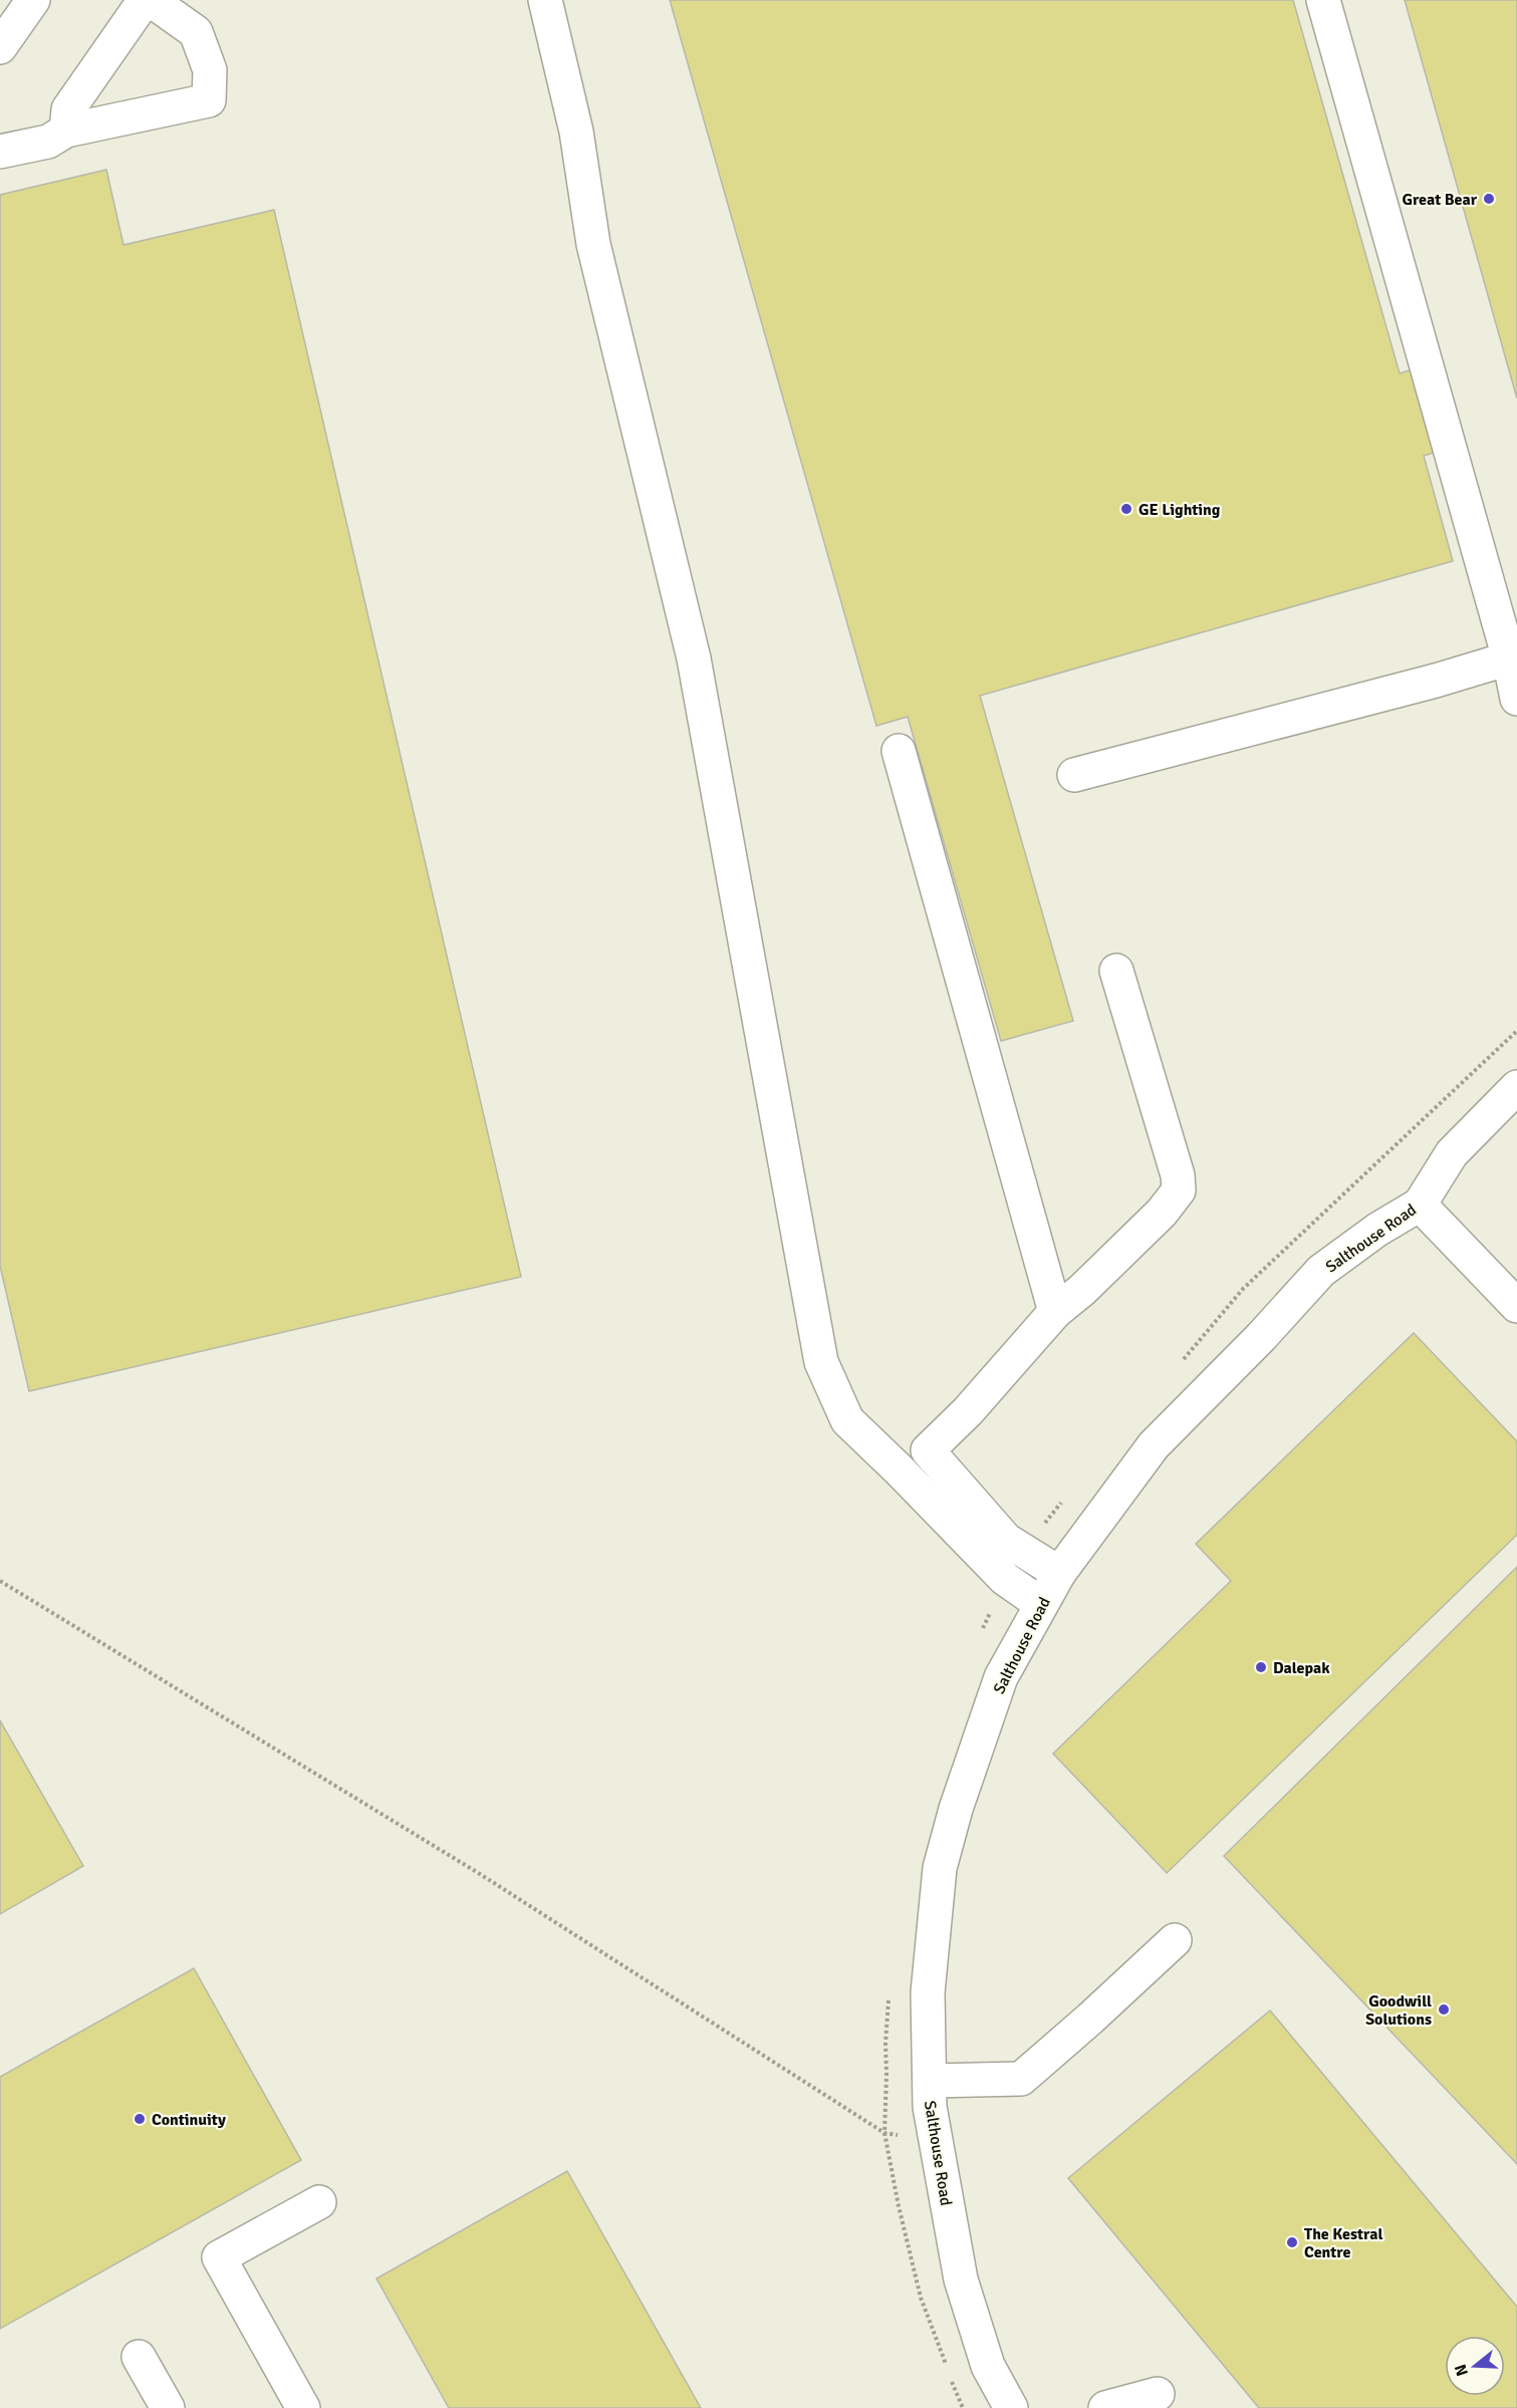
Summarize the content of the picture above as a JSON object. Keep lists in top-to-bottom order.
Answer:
{
  "streets": {
    "street": ["Salthouse Road"]
  },
  "places": [
    "Great Bear",
    "GE Lighting",
    "Dalepak",
    "Goodwill Solutions",
    "Continuity",
    "The Kestral Centre"
  ],
  "north": "left"
}
